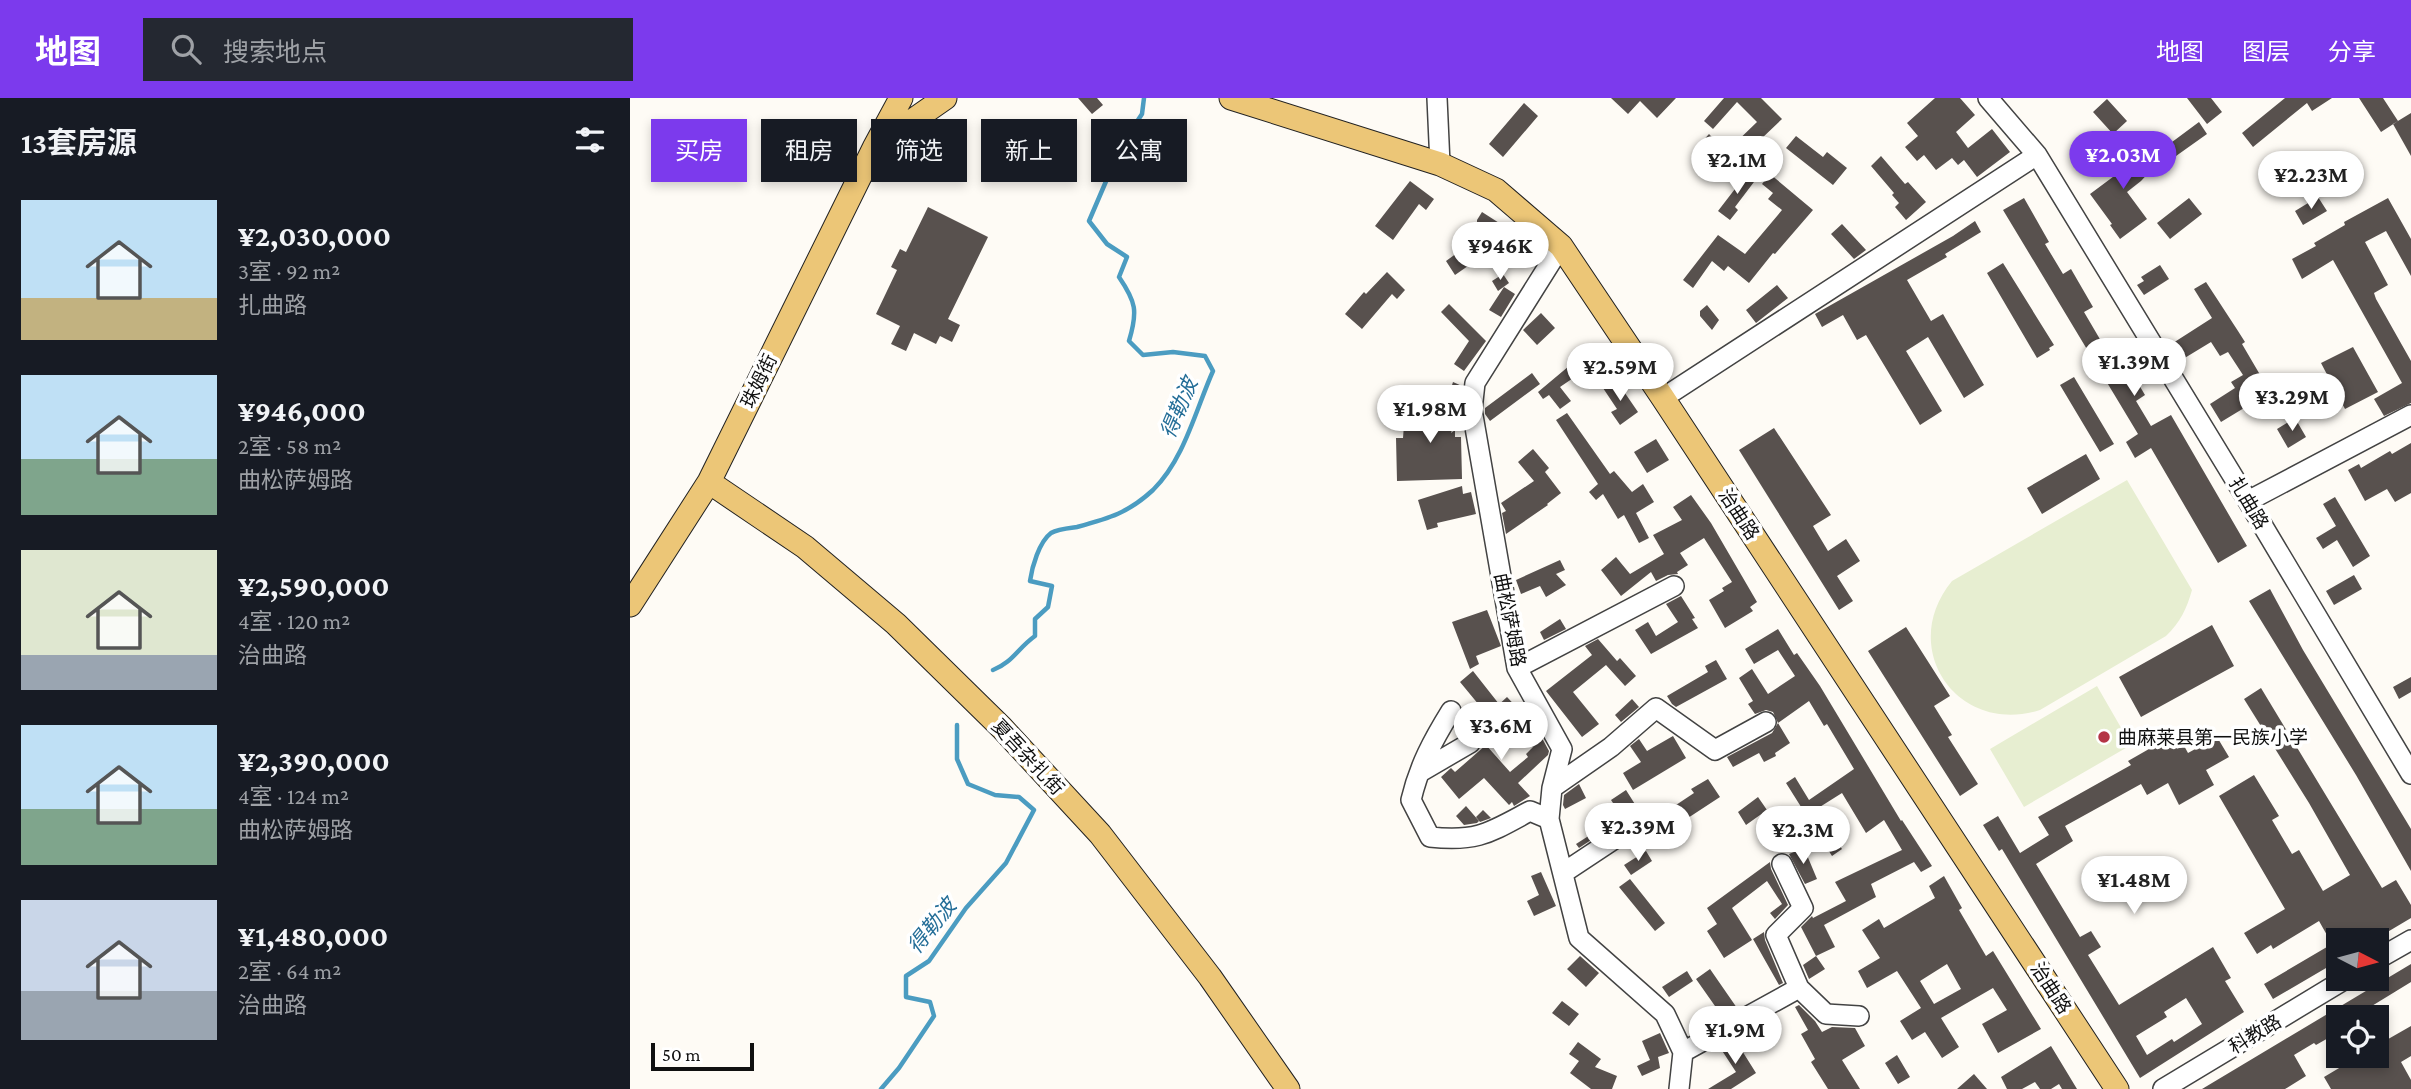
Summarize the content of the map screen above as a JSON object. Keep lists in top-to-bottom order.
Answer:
{
  "streets": {
    "main road": ["珠姆街", "治曲路", "夏吾杂扎街"],
    "street": ["扎曲路", "曲松萨姆路", "科教路"]
  },
  "crossings": [
    ["珠姆街", "夏吾杂扎街"],
    ["治曲路", "曲松萨姆路"]
  ],
  "water": ["得勒波"],
  "places": ["曲麻莱县第一民族小学"],
  "scale_bar": "50 m",
  "north": "right",
  "page": {
    "header": "地图",
    "search": "搜索地点",
    "nav": ["地图", "图层", "分享"],
    "heading": "13套房源",
    "chip": [
      "买房",
      "租房",
      "筛选",
      "新上",
      "公寓"
    ],
    "price": [
      "¥2.03M",
      "¥2.1M",
      "¥2.23M",
      "¥946K",
      "¥1.39M",
      "¥2.59M",
      "¥3.29M",
      "¥1.98M",
      "¥3.6M",
      "¥2.39M",
      "¥2.3M",
      "¥1.48M",
      "¥1.9M"
    ],
    "list": [
      {
        "name": "¥2,030,000",
        "note": "3室 · 92 m² · 扎曲路"
      },
      {
        "name": "¥946,000",
        "note": "2室 · 58 m² · 曲松萨姆路"
      },
      {
        "name": "¥2,590,000",
        "note": "4室 · 120 m² · 治曲路"
      },
      {
        "name": "¥2,390,000",
        "note": "4室 · 124 m² · 曲松萨姆路"
      },
      {
        "name": "¥1,480,000",
        "note": "2室 · 64 m² · 治曲路"
      }
    ],
    "scale": "50 m"
  }
}
